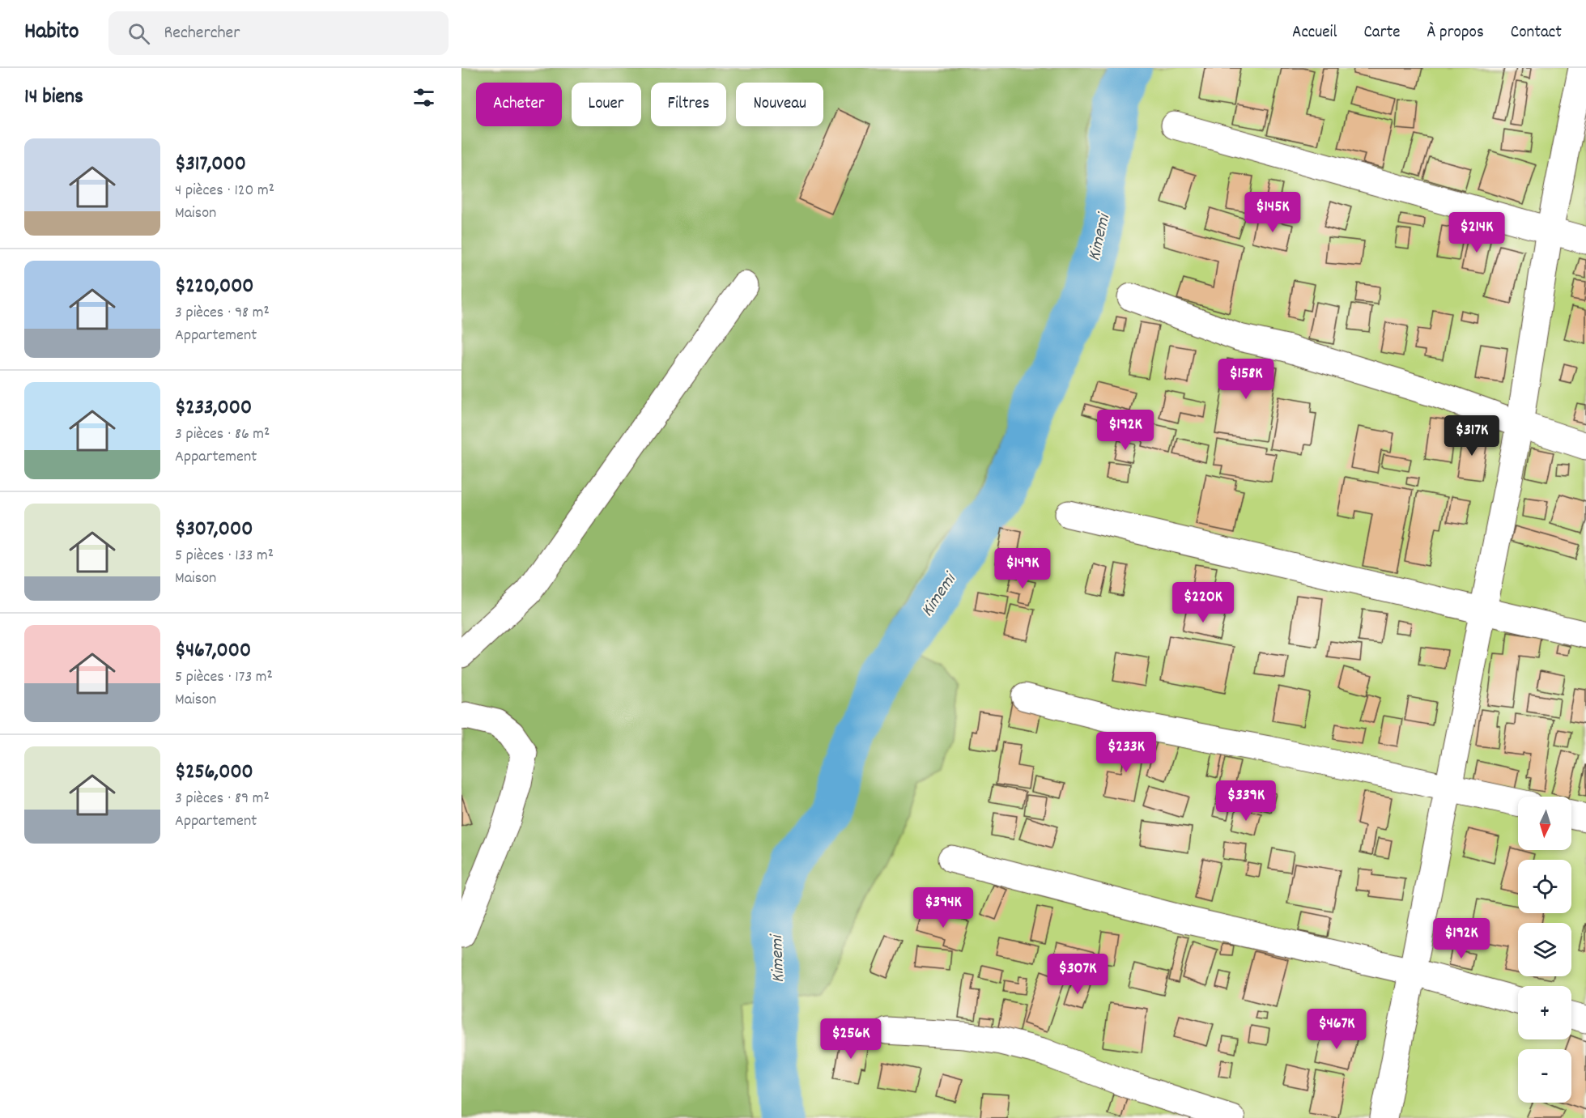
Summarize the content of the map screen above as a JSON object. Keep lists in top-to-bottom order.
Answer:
{
  "water": ["Kimemi"],
  "north": "bottom",
  "page": {
    "header": "Habito",
    "search": "Rechercher",
    "nav": [
      "Accueil",
      "Carte",
      "À propos",
      "Contact"
    ],
    "heading": "14 biens",
    "chip": [
      "Acheter",
      "Louer",
      "Filtres",
      "Nouveau"
    ],
    "list": [
      {
        "name": "$317,000",
        "note": "4 pièces · 120 m² · Maison"
      },
      {
        "name": "$220,000",
        "note": "3 pièces · 98 m² · Appartement"
      },
      {
        "name": "$233,000",
        "note": "3 pièces · 86 m² · Appartement"
      },
      {
        "name": "$307,000",
        "note": "5 pièces · 133 m² · Maison"
      },
      {
        "name": "$467,000",
        "note": "5 pièces · 173 m² · Maison"
      },
      {
        "name": "$256,000",
        "note": "3 pièces · 89 m² · Appartement"
      }
    ],
    "price": [
      "$145K",
      "$214K",
      "$158K",
      "$192K",
      "$317K",
      "$149K",
      "$220K",
      "$233K",
      "$339K",
      "$394K",
      "$192K",
      "$307K",
      "$467K",
      "$256K"
    ],
    "map_buttons": ["+", "−"]
  }
}
